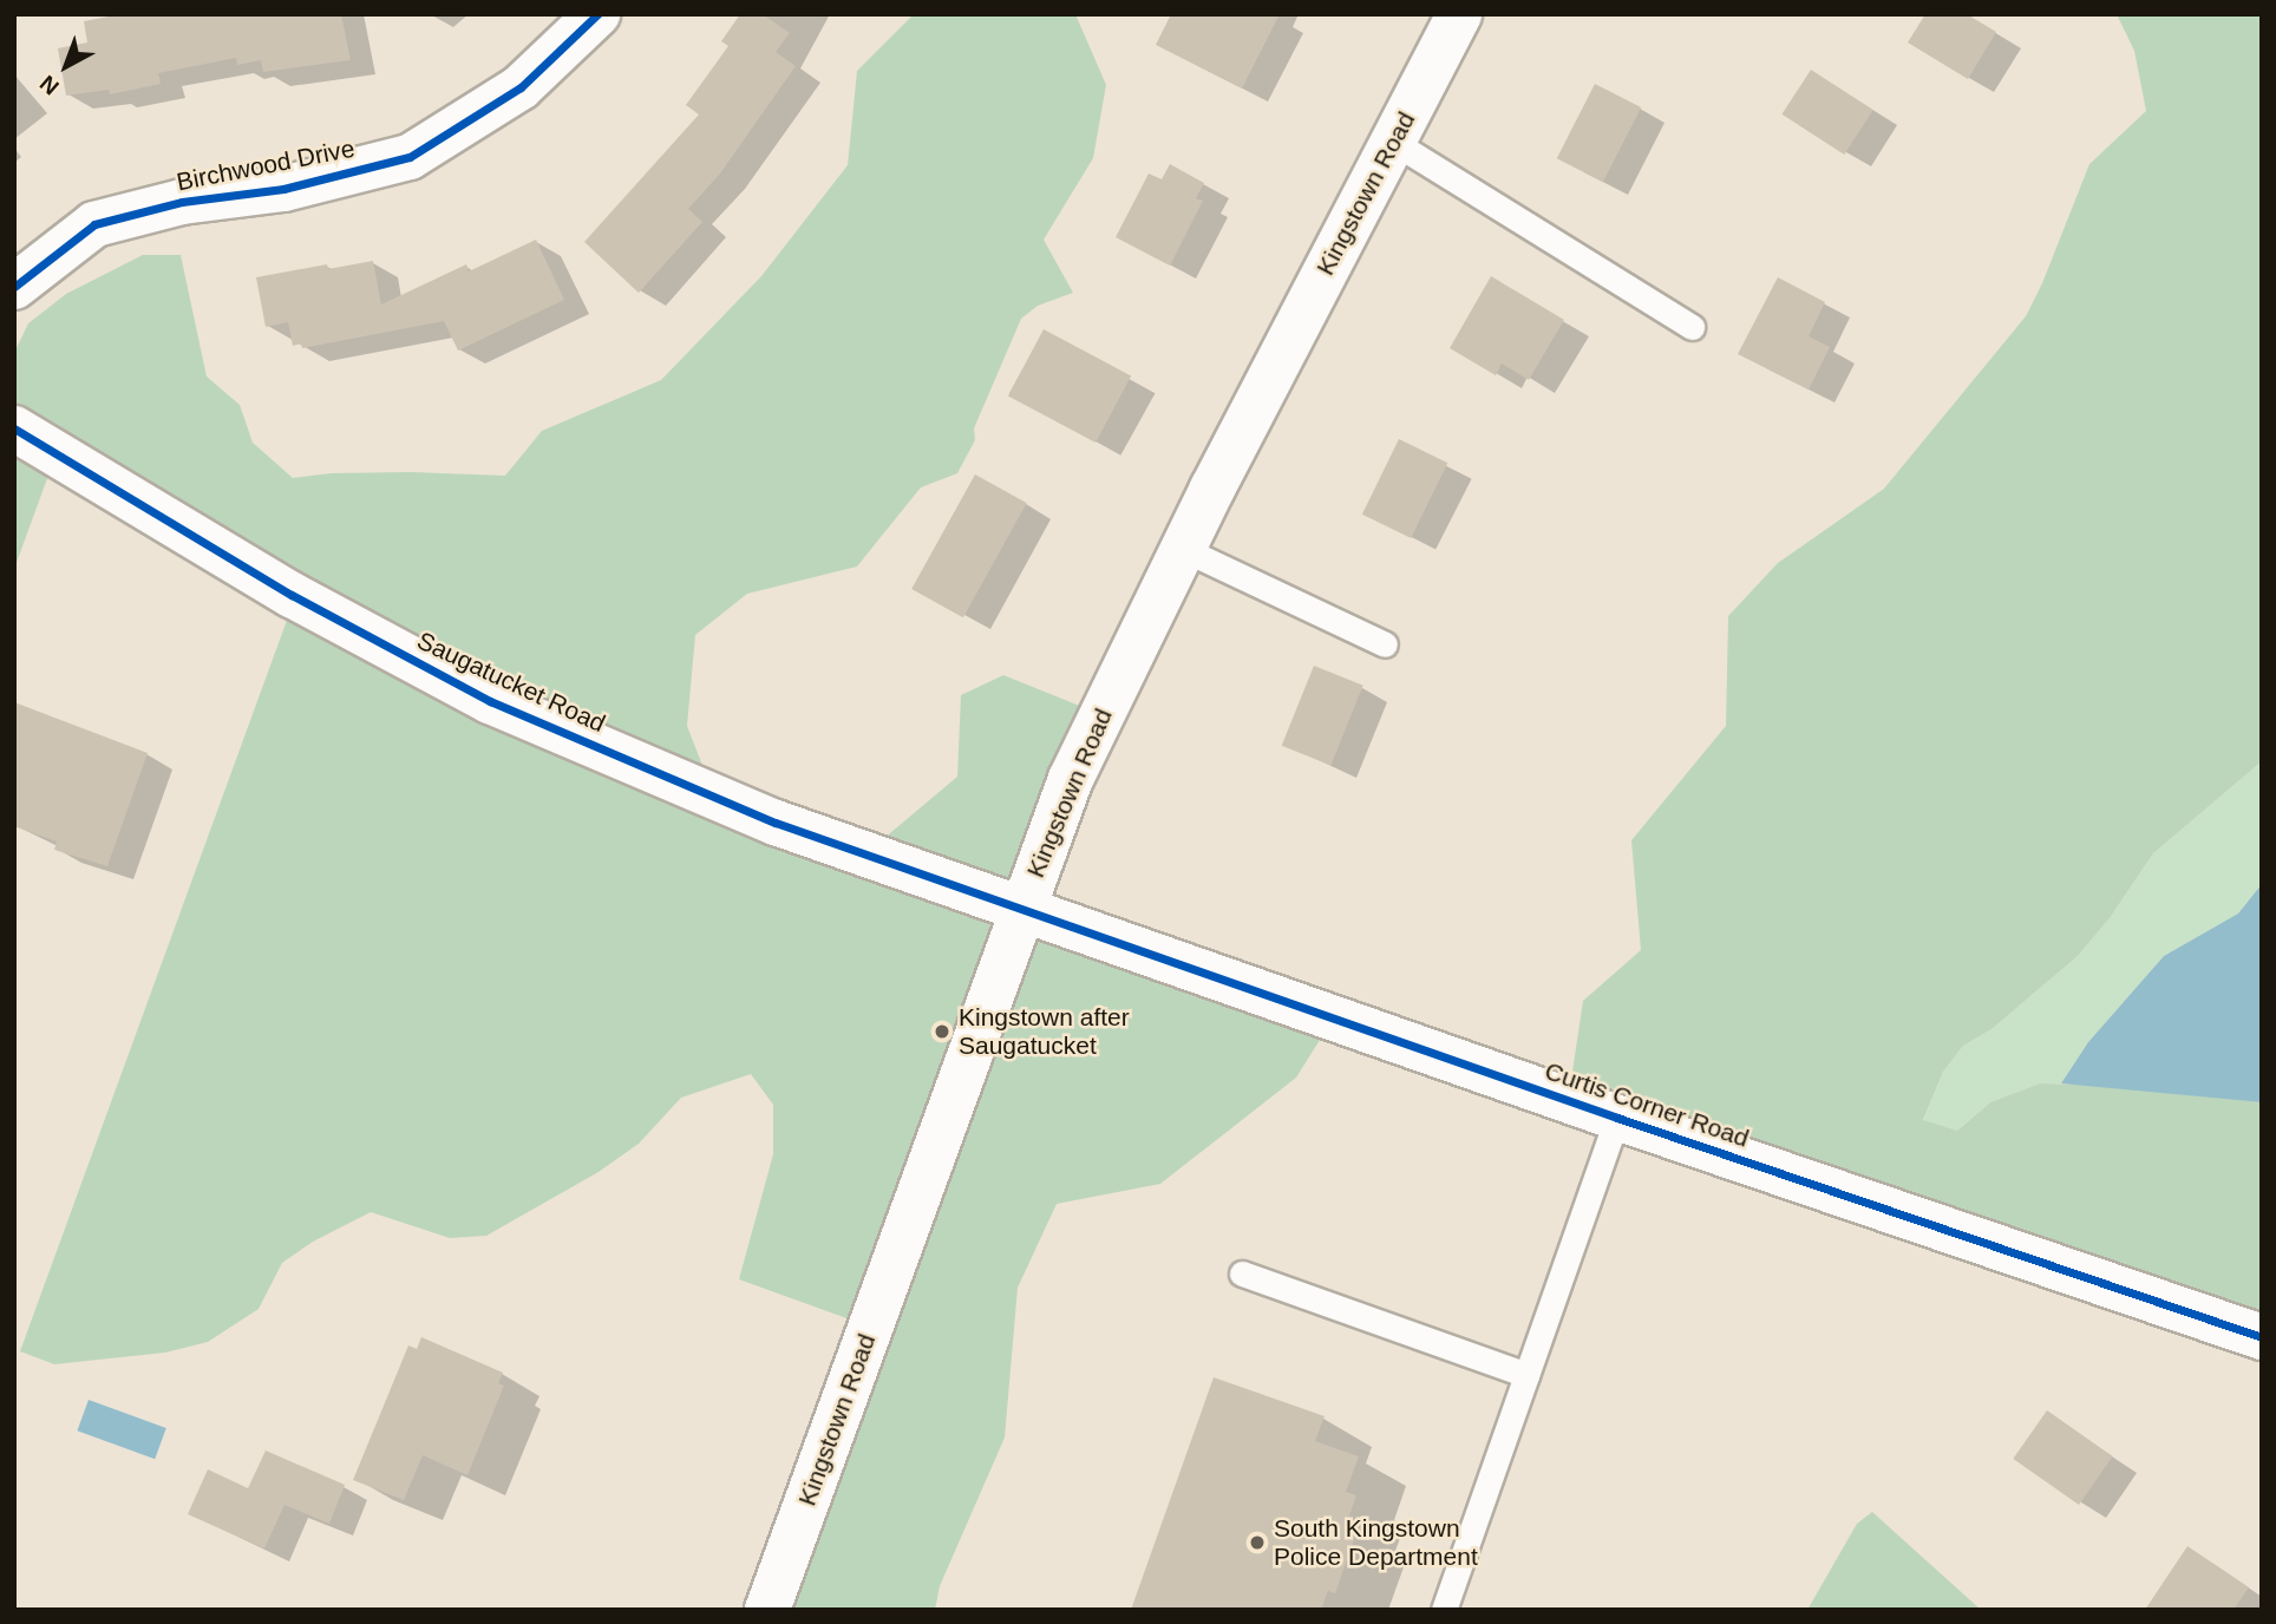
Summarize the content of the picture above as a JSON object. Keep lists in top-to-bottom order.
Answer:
{
  "streets": {
    "street": [
      "Birchwood Drive",
      "Kingstown Road",
      "Saugatucket Road",
      "Curtis Corner Road"
    ]
  },
  "crossings": [
    ["Kingstown Road", "Saugatucket Road"],
    ["Kingstown Road", "Curtis Corner Road"],
    ["Saugatucket Road", "Curtis Corner Road"]
  ],
  "places": ["Kingstown after Saugatucket", "South Kingstown Police Department"],
  "north": "bottom left"
}
